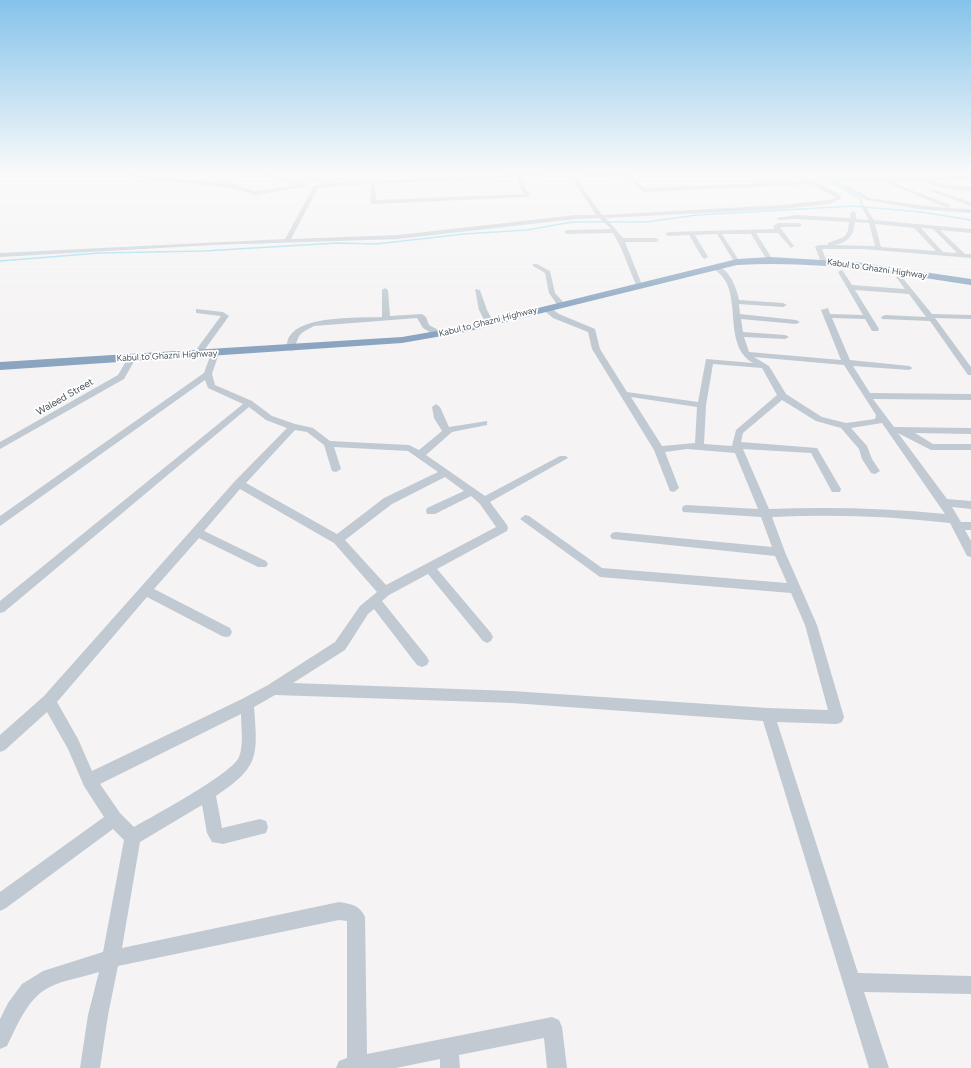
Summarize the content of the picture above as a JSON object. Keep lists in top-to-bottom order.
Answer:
{
  "streets": {
    "highway": ["Kabul to Ghazni Highway"],
    "street": ["Waleed Street"]
  },
  "crossings": [
    ["Kabul to Ghazni Highway", "Waleed Street"]
  ]
}
